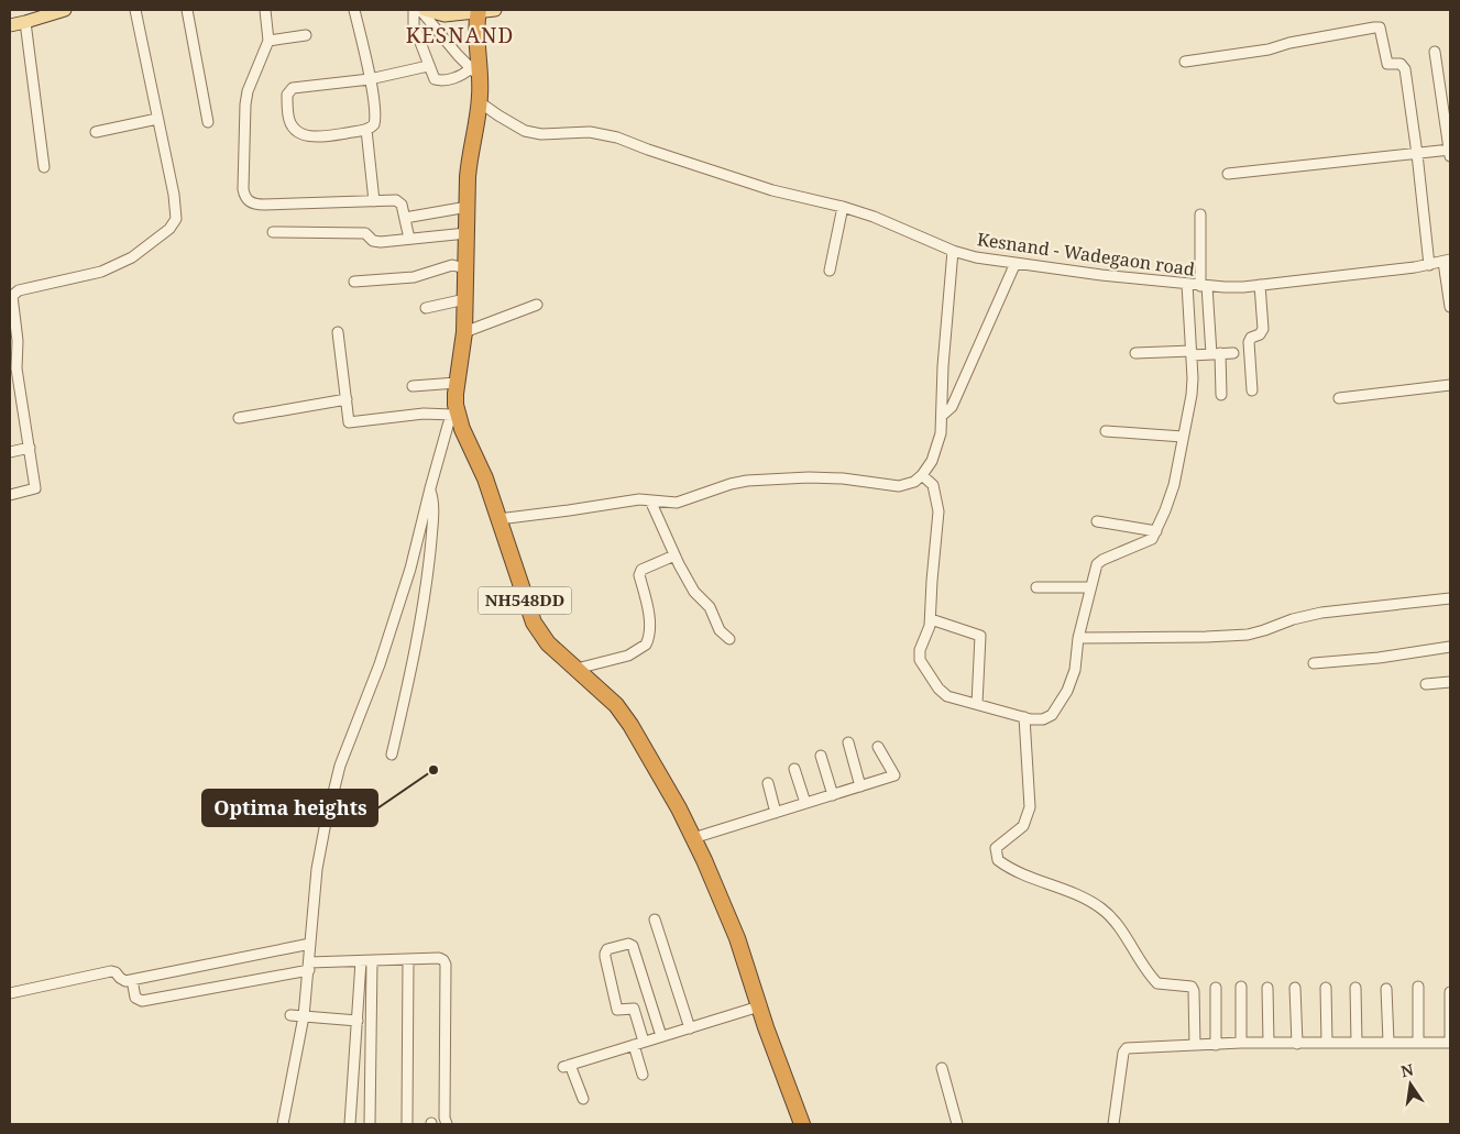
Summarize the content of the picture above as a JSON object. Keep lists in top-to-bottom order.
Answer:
{
  "streets": {
    "highway": ["NH548DD"],
    "street": ["Kesnand - Wadegaon road"]
  },
  "crossings": [
    ["Kesnand - Wadegaon road", "NH548DD"]
  ],
  "districts": ["KESNAND"],
  "places": ["Optima heights"],
  "north": "top"
}
